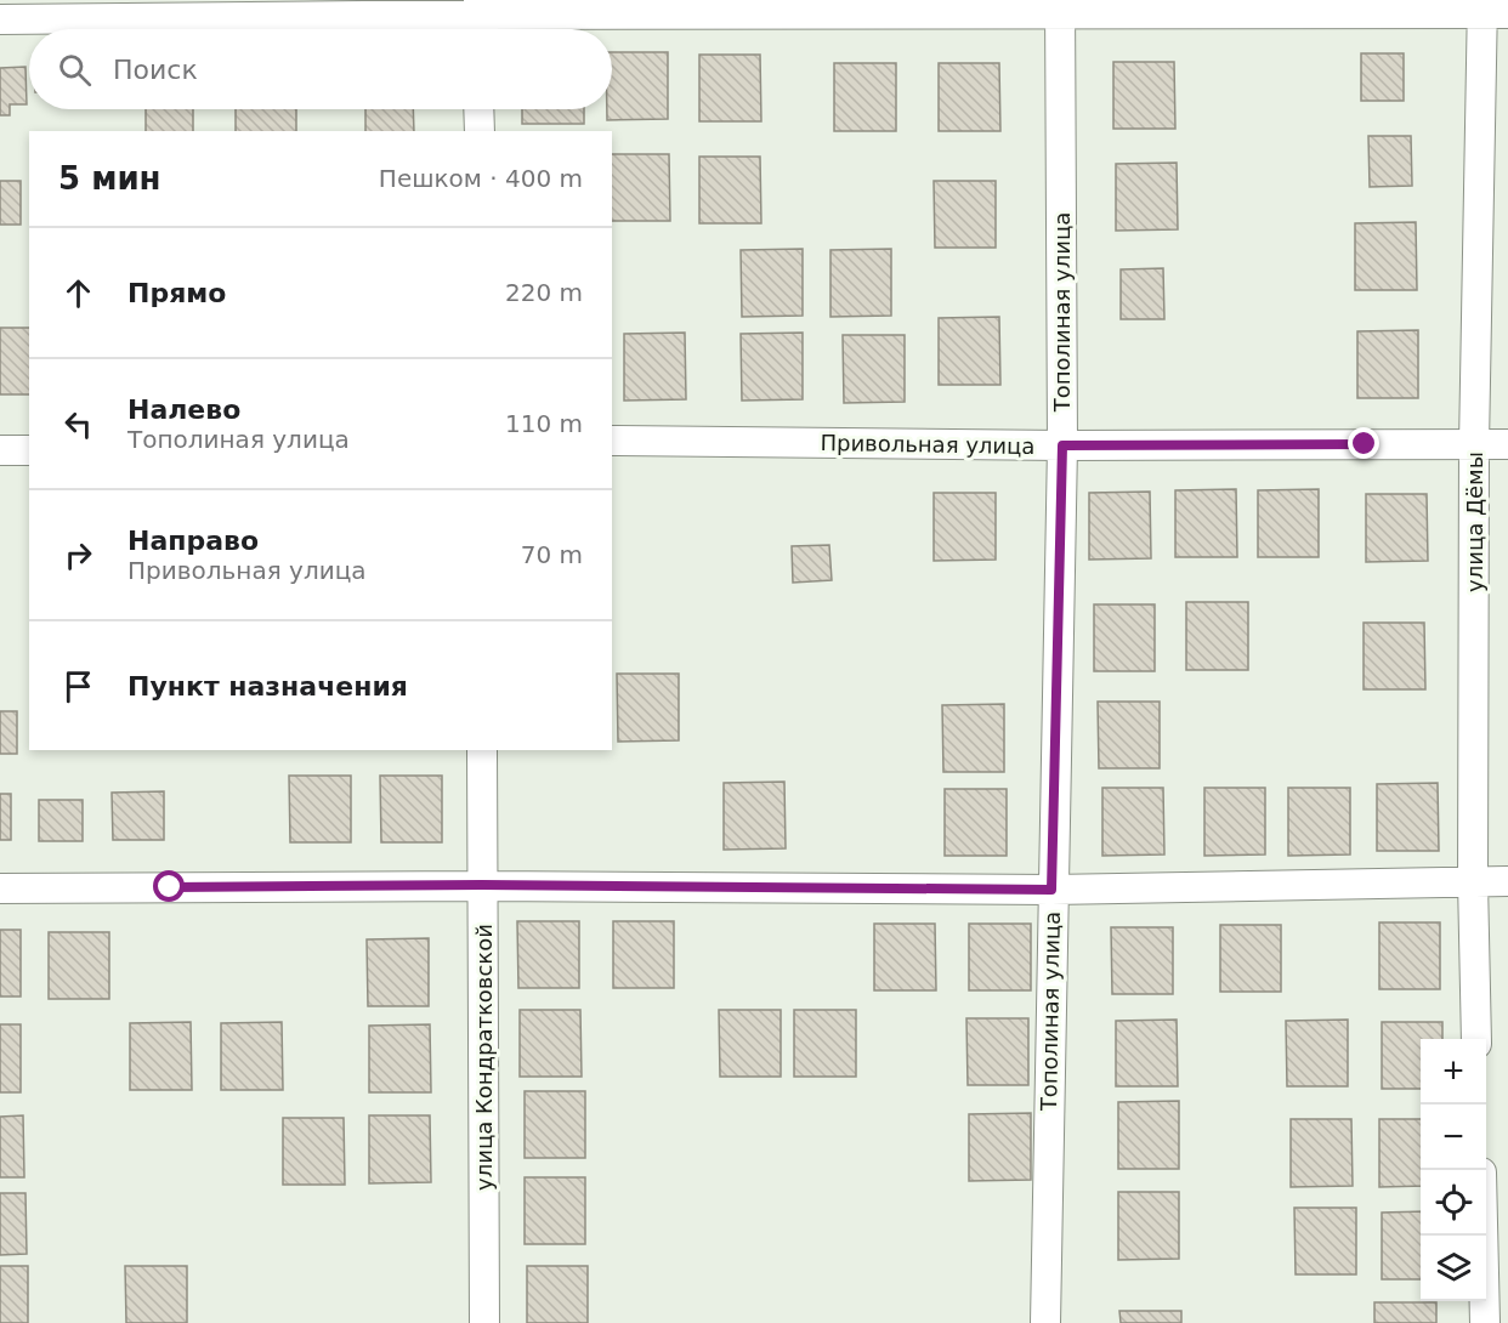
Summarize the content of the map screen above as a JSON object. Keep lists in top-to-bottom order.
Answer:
{
  "streets": {
    "street": [
      "Тополиная улица",
      "Привольная улица",
      "улица Дёмы",
      "улица Кондратковской"
    ]
  },
  "crossings": [
    ["Тополиная улица", "Привольная улица"],
    ["Привольная улица", "улица Дёмы"]
  ],
  "page": {
    "search": "Поиск",
    "heading": ["5 мин", "Пешком · 400 m"],
    "list": [
      ["Прямо", "220 m"],
      ["Налево", "Тополиная улица", "110 m"],
      ["Направо", "Привольная улица", "70 m"],
      "Пункт назначения"
    ],
    "map_buttons": ["+", "−"]
  }
}
